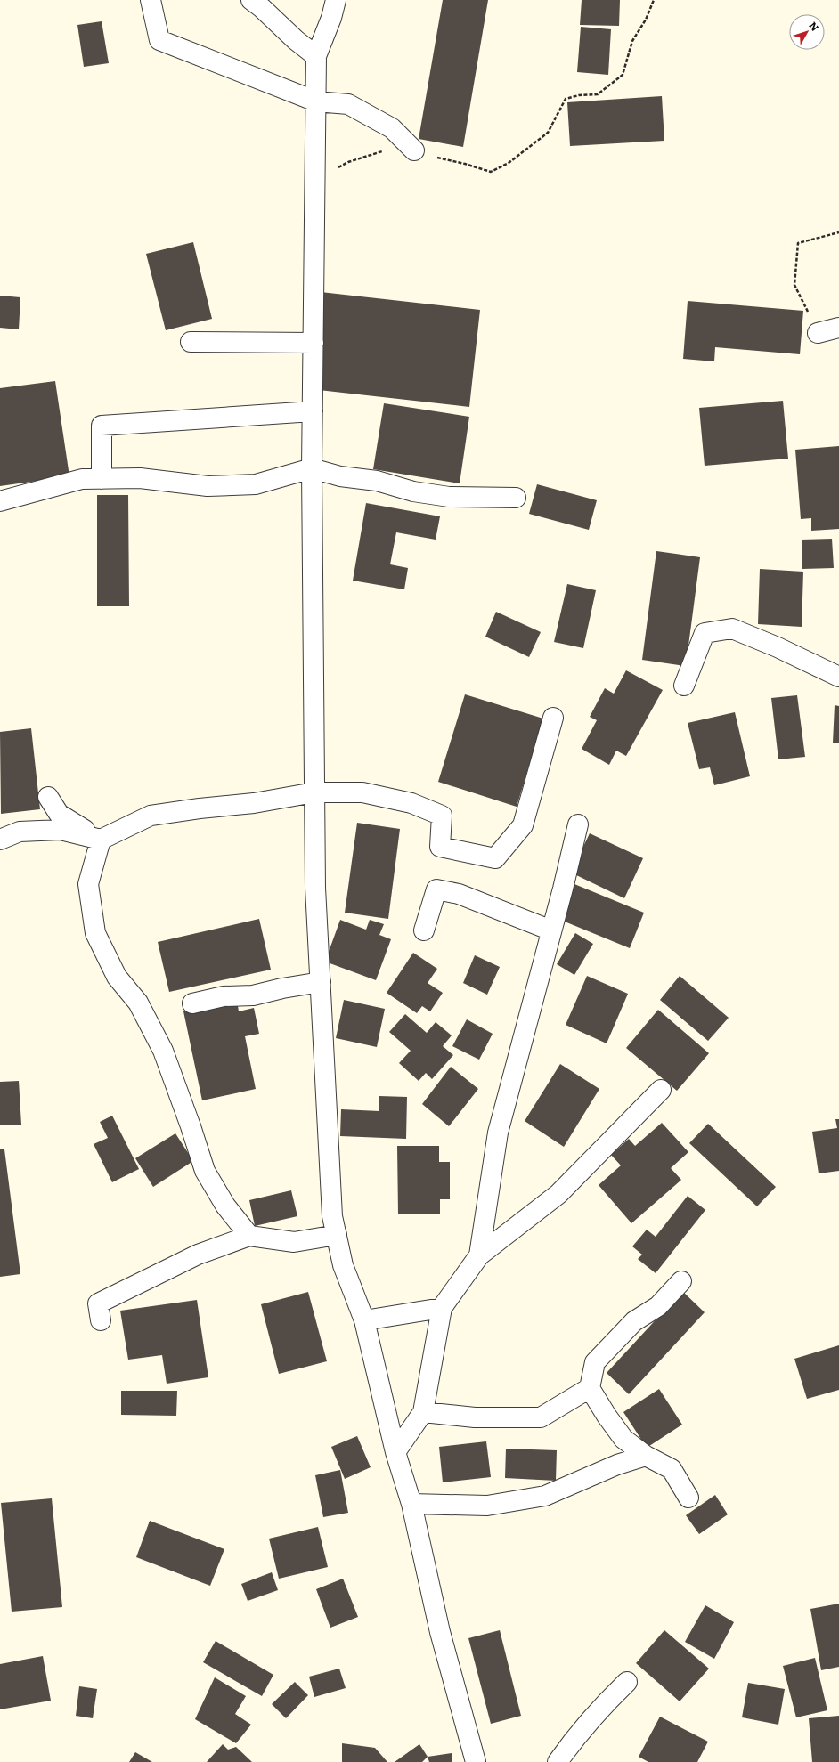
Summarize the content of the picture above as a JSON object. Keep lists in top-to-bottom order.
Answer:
{
  "north": "top right"
}
